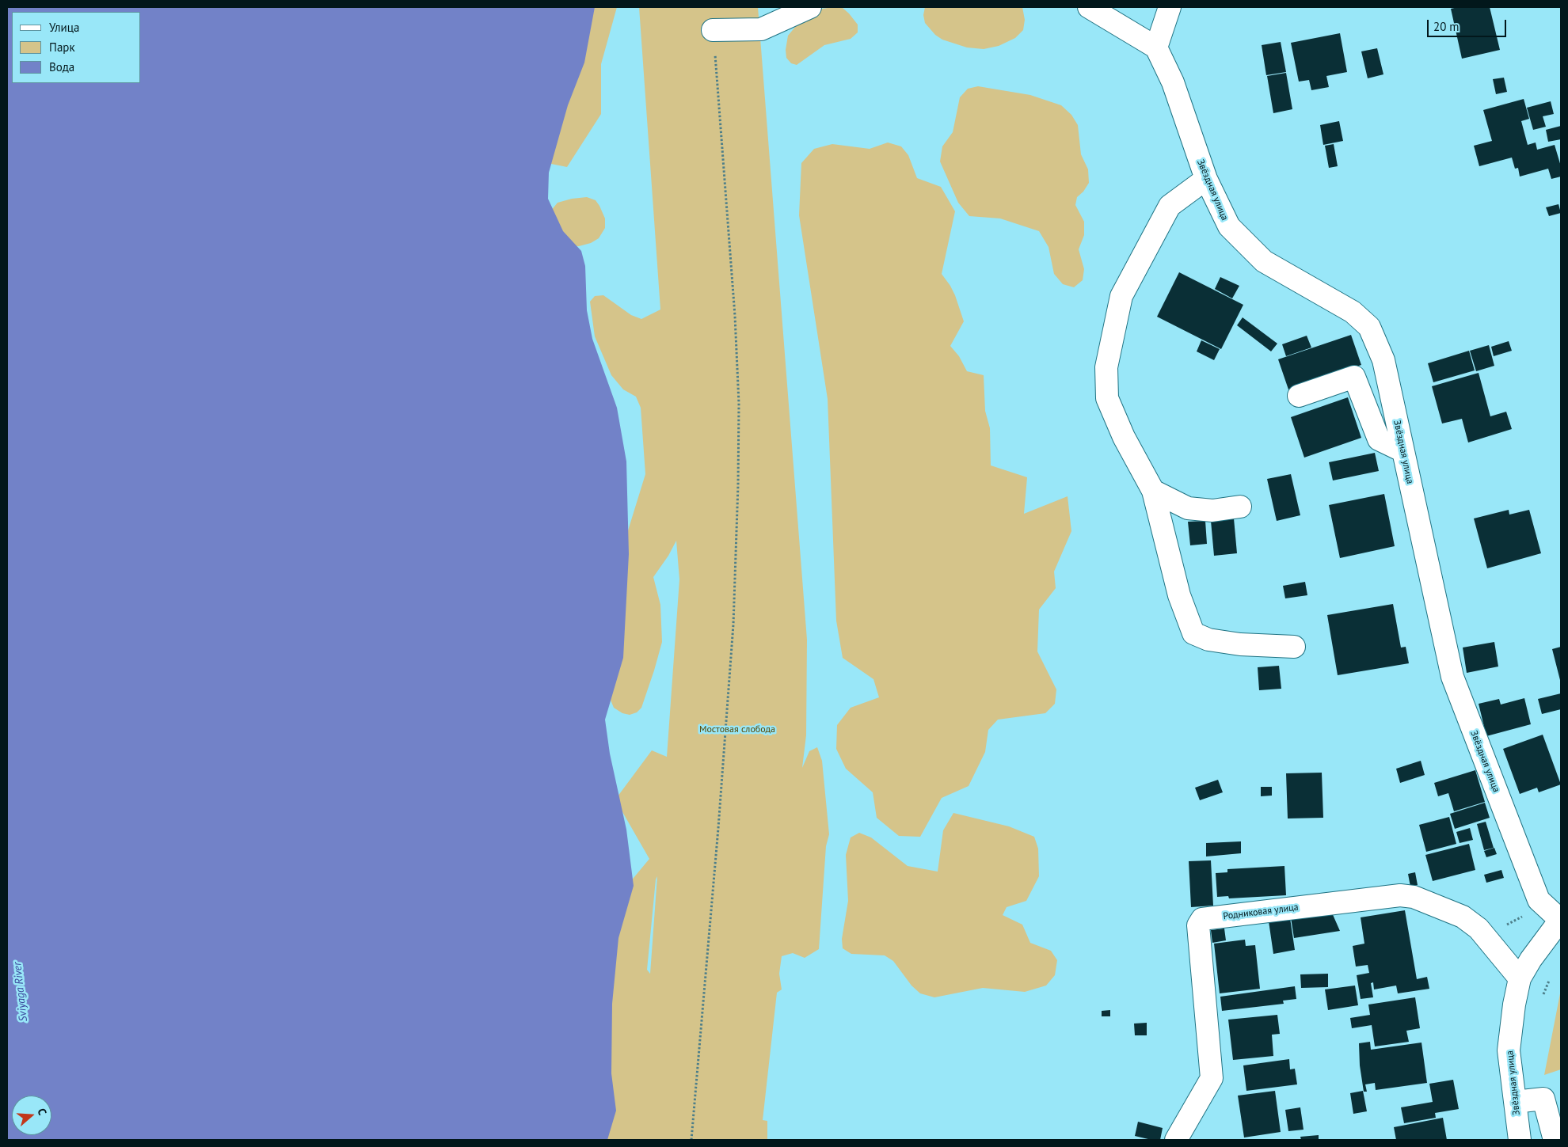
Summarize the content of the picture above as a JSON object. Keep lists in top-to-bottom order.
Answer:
{
  "streets": {
    "street": ["Звёздная улица", "Родниковая улица"]
  },
  "crossings": [
    ["Звёздная улица", "Родниковая улица"]
  ],
  "water": ["Sviyaga River"],
  "parks": ["Мостовая слобода"],
  "legend": ["Улица", "Парк", "Вода"],
  "scale_bar": "20 m",
  "north": "right"
}
